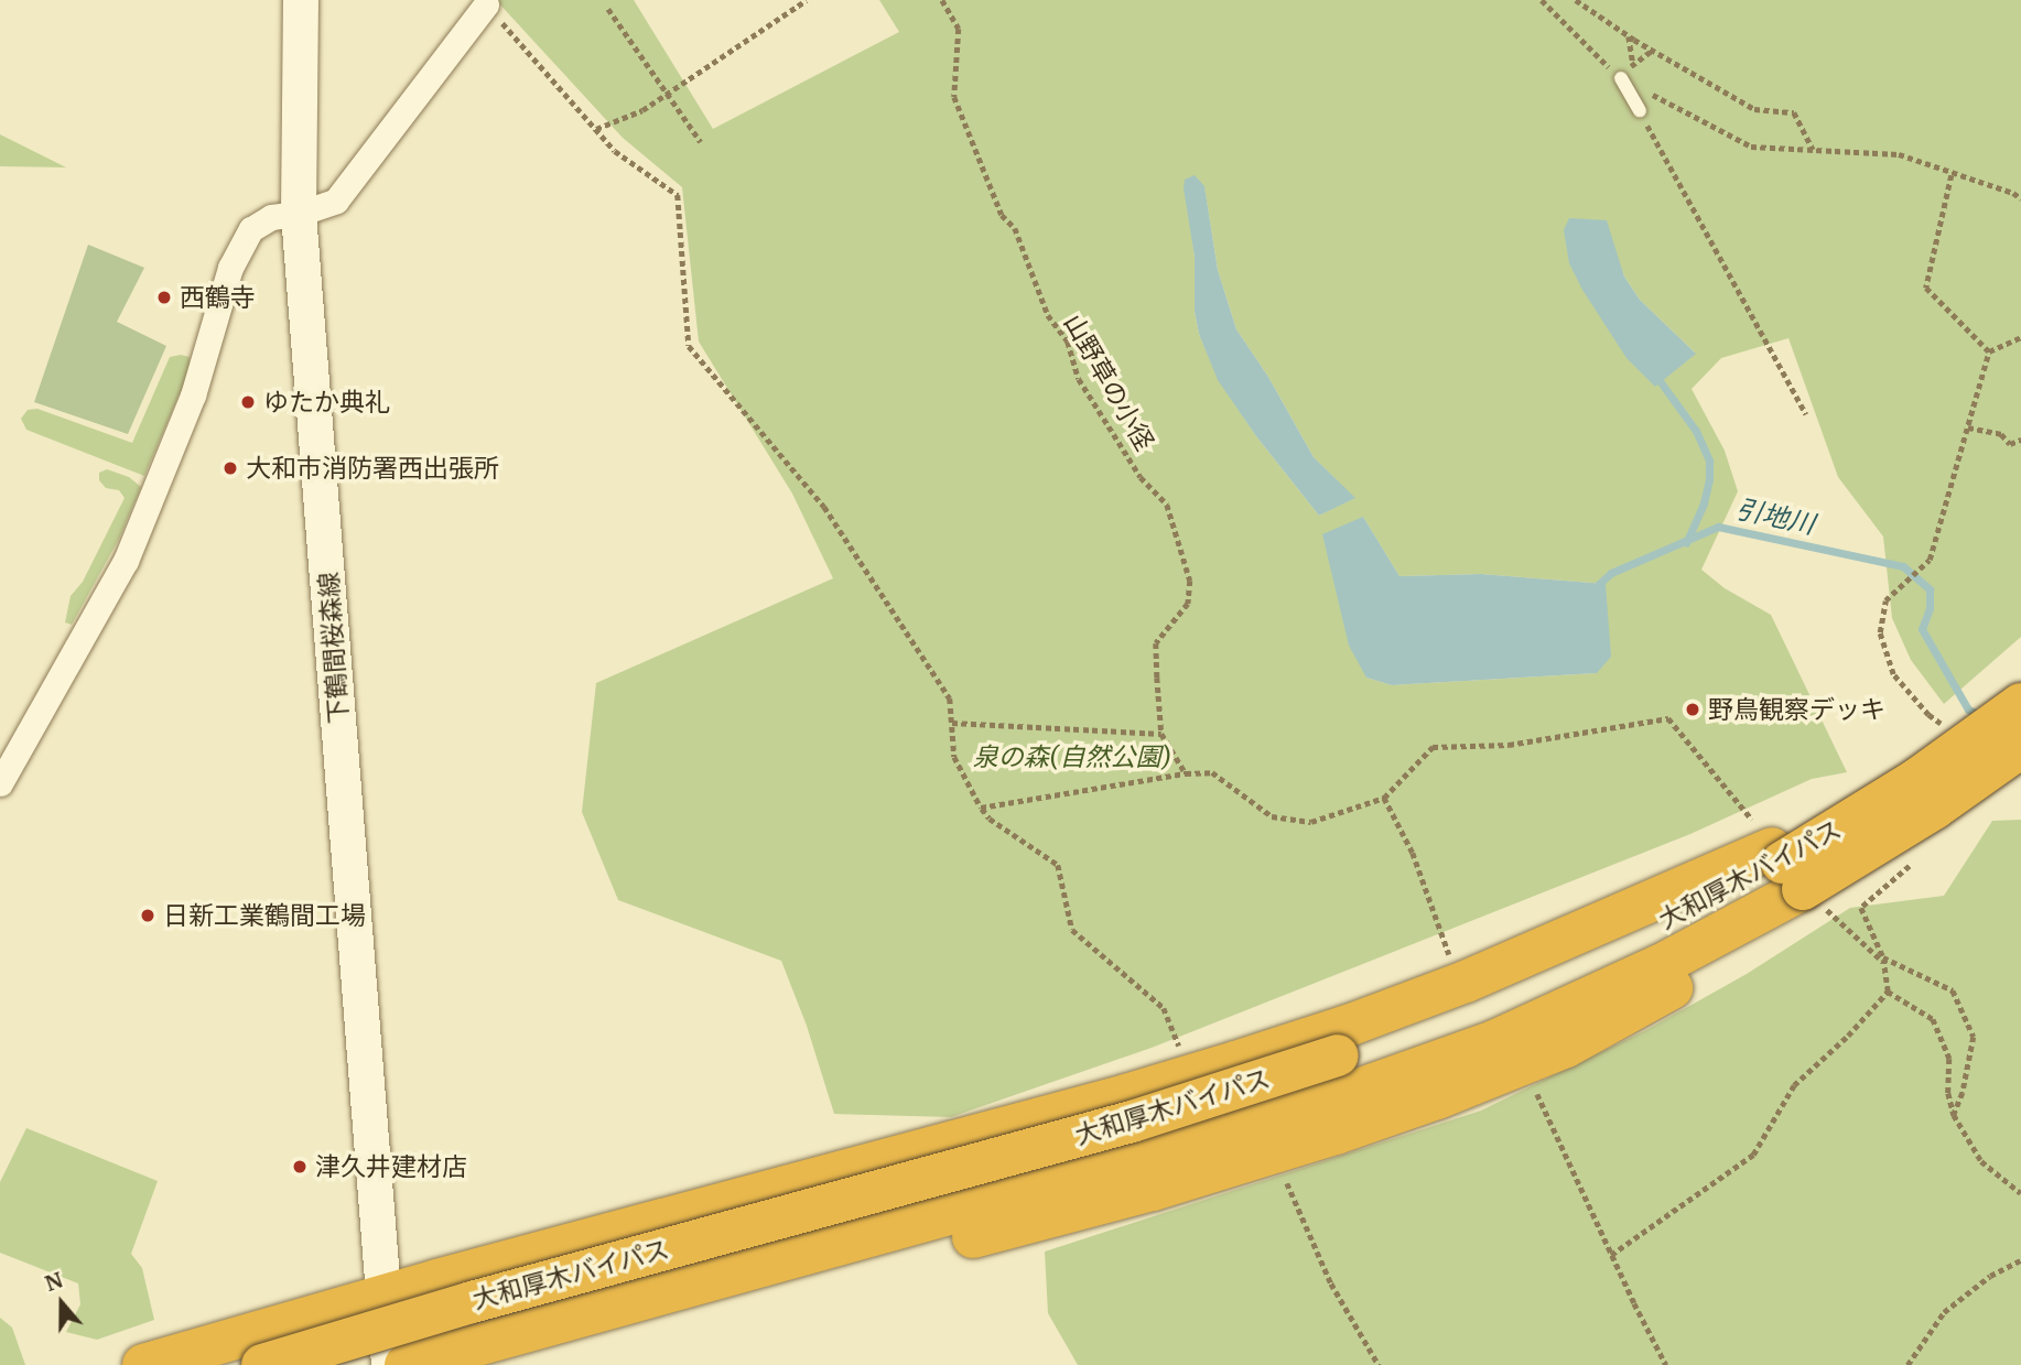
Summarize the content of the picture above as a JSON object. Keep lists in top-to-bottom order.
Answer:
{
  "streets": {
    "highway": ["大和厚木バイパス"],
    "street": ["下鶴間桜森線"],
    "path": ["山野草の小径"]
  },
  "water": ["引地川"],
  "parks": ["泉の森(自然公園)"],
  "places": [
    "西鶴寺",
    "ゆたか典礼",
    "大和市消防署西出張所",
    "野鳥観察デッキ",
    "日新工業鶴間工場",
    "津久井建材店"
  ],
  "north": "top"
}
